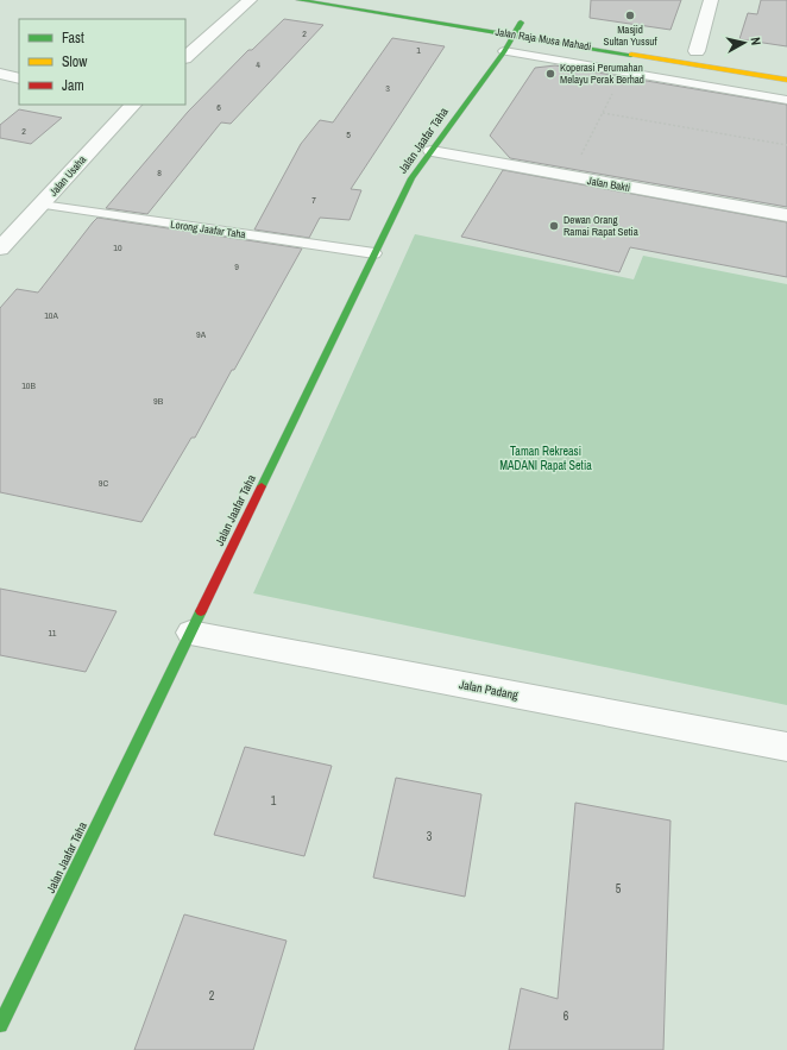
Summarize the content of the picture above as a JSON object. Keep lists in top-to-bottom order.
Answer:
{
  "streets": {
    "street": [
      "Jalan Raja Musa Mahadi",
      "Jalan Jaafar Taha",
      "Jalan Usaha",
      "Jalan Bakti",
      "Jalan Padang"
    ],
    "lane": ["Lorong Jaafar Taha"]
  },
  "crossings": [
    ["Jalan Raja Musa Mahadi", "Jalan Jaafar Taha"],
    ["Jalan Jaafar Taha", "Jalan Bakti"],
    ["Jalan Jaafar Taha", "Lorong Jaafar Taha"],
    ["Jalan Jaafar Taha", "Jalan Padang"],
    ["Jalan Usaha", "Lorong Jaafar Taha"]
  ],
  "parks": ["Taman Rekreasi MADANI Rapat Setia"],
  "places": ["Masjid Sultan Yussuf", "Koperasi Perumahan Melayu Perak Berhad", "Dewan Orang Ramai Rapat Setia"],
  "house_numbers": [
    "2",
    "1",
    "4",
    "3",
    "6",
    "2",
    "5",
    "8",
    "7",
    "10",
    "9",
    "10A",
    "9A",
    "10B",
    "9B",
    "9C",
    "11",
    "1",
    "3",
    "5",
    "2",
    "6"
  ],
  "legend": ["Fast", "Slow", "Jam"],
  "north": "right"
}
